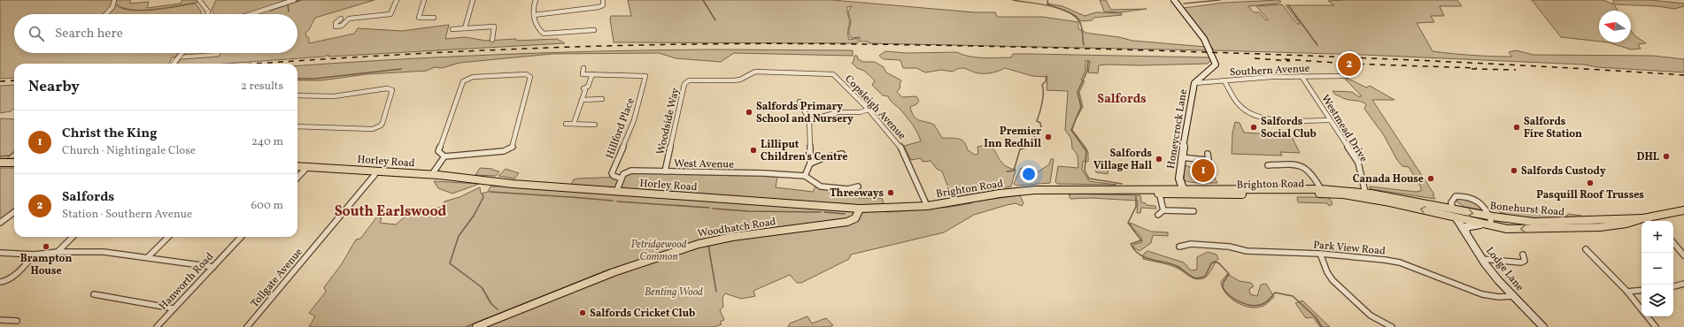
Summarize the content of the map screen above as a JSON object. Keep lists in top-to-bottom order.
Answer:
{
  "streets": {
    "main road": [
      "Horley Road",
      "Brighton Road",
      "Bonehurst Road",
      "Woodhatch Road"
    ],
    "street": [
      "Southern Avenue",
      "Copsleigh Avenue",
      "Woodside Way",
      "Hillford Place",
      "Westmead Drive",
      "Honeycrock Lane",
      "West Avenue",
      "Park View Road",
      "Lodge Lane",
      "Tollgate Avenue",
      "Hanworth Road"
    ]
  },
  "crossings": [
    ["Southern Avenue", "Westmead Drive"],
    ["Southern Avenue", "Honeycrock Lane"],
    ["Copsleigh Avenue", "Woodside Way"],
    ["Copsleigh Avenue", "Brighton Road"],
    ["Woodside Way", "West Avenue"],
    ["Hillford Place", "West Avenue"],
    ["Westmead Drive", "Brighton Road"],
    ["Honeycrock Lane", "Brighton Road"],
    ["Horley Road", "Brighton Road"],
    ["Horley Road", "Woodhatch Road"],
    ["Horley Road", "Tollgate Avenue"],
    ["Brighton Road", "Bonehurst Road"],
    ["Brighton Road", "Woodhatch Road"],
    ["Brighton Road", "Lodge Lane"],
    ["Bonehurst Road", "Lodge Lane"],
    ["Park View Road", "Lodge Lane"]
  ],
  "districts": ["Salfords", "South Earlswood"],
  "parks": ["Petridgewood Common", "Benting Wood"],
  "places": [
    "Salfords Primary School and Nursery",
    "Salfords Social Club",
    "Salfords Fire Station",
    "Premier Inn Redhill",
    "Lilliput Children's Centre",
    "DHL",
    "Salfords Village Hall",
    "Salfords Custody",
    "Canada House",
    "Pasquill Roof Trusses",
    "Threeways",
    "Brampton House",
    "Salfords Cricket Club"
  ],
  "north": "left",
  "page": {
    "search": "Search here",
    "pins": ["2", "1"],
    "heading": ["Nearby", "2 results"],
    "list": [
      {
        "mark": "1",
        "name": "Christ the King",
        "note": "Church · Nightingale Close",
        "value": "240 m"
      },
      {
        "mark": "2",
        "name": "Salfords",
        "note": "Station · Southern Avenue",
        "value": "600 m"
      }
    ],
    "map_buttons": ["+", "−"]
  }
}
